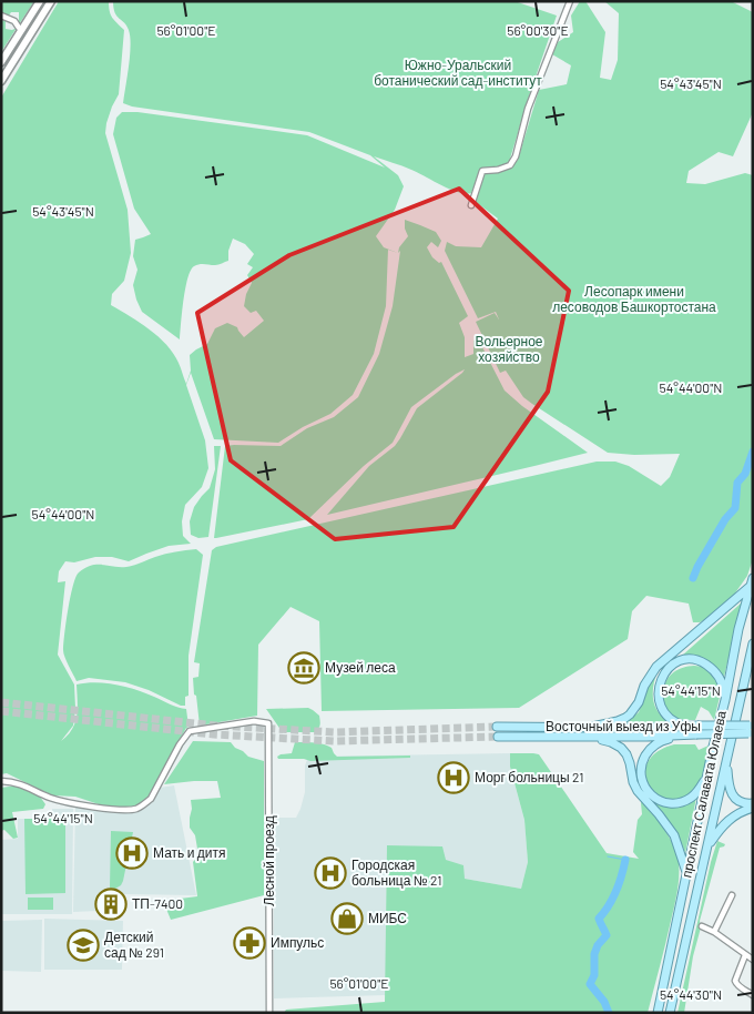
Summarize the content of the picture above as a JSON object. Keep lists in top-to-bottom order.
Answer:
{
  "streets": {
    "main road": ["Восточный выезд из Уфы", "проспект Салавата Юлаева"],
    "street": ["Лесной проезд"]
  },
  "parks": ["Южно-Уральский ботанический сад-институт", "Лесопарк имени лесоводов Башкортостана", "Вольерное хозяйство"],
  "places": {
    "museum": ["Музей леса"],
    "hospital": ["Морг больницы 21", "Мать и дитя", "Городская больница № 21"],
    "building": ["ТП-7400"],
    "shop": ["МИБС"],
    "pharmacy": ["Импульс"],
    "school or university": ["Детский сад № 291"]
  },
  "coordinates": [
    "56°01'00\"E",
    "56°00'30\"E",
    "54°43'45\"N",
    "54°44'00\"N",
    "54°44'15\"N",
    "54°44'30\"N"
  ]
}
